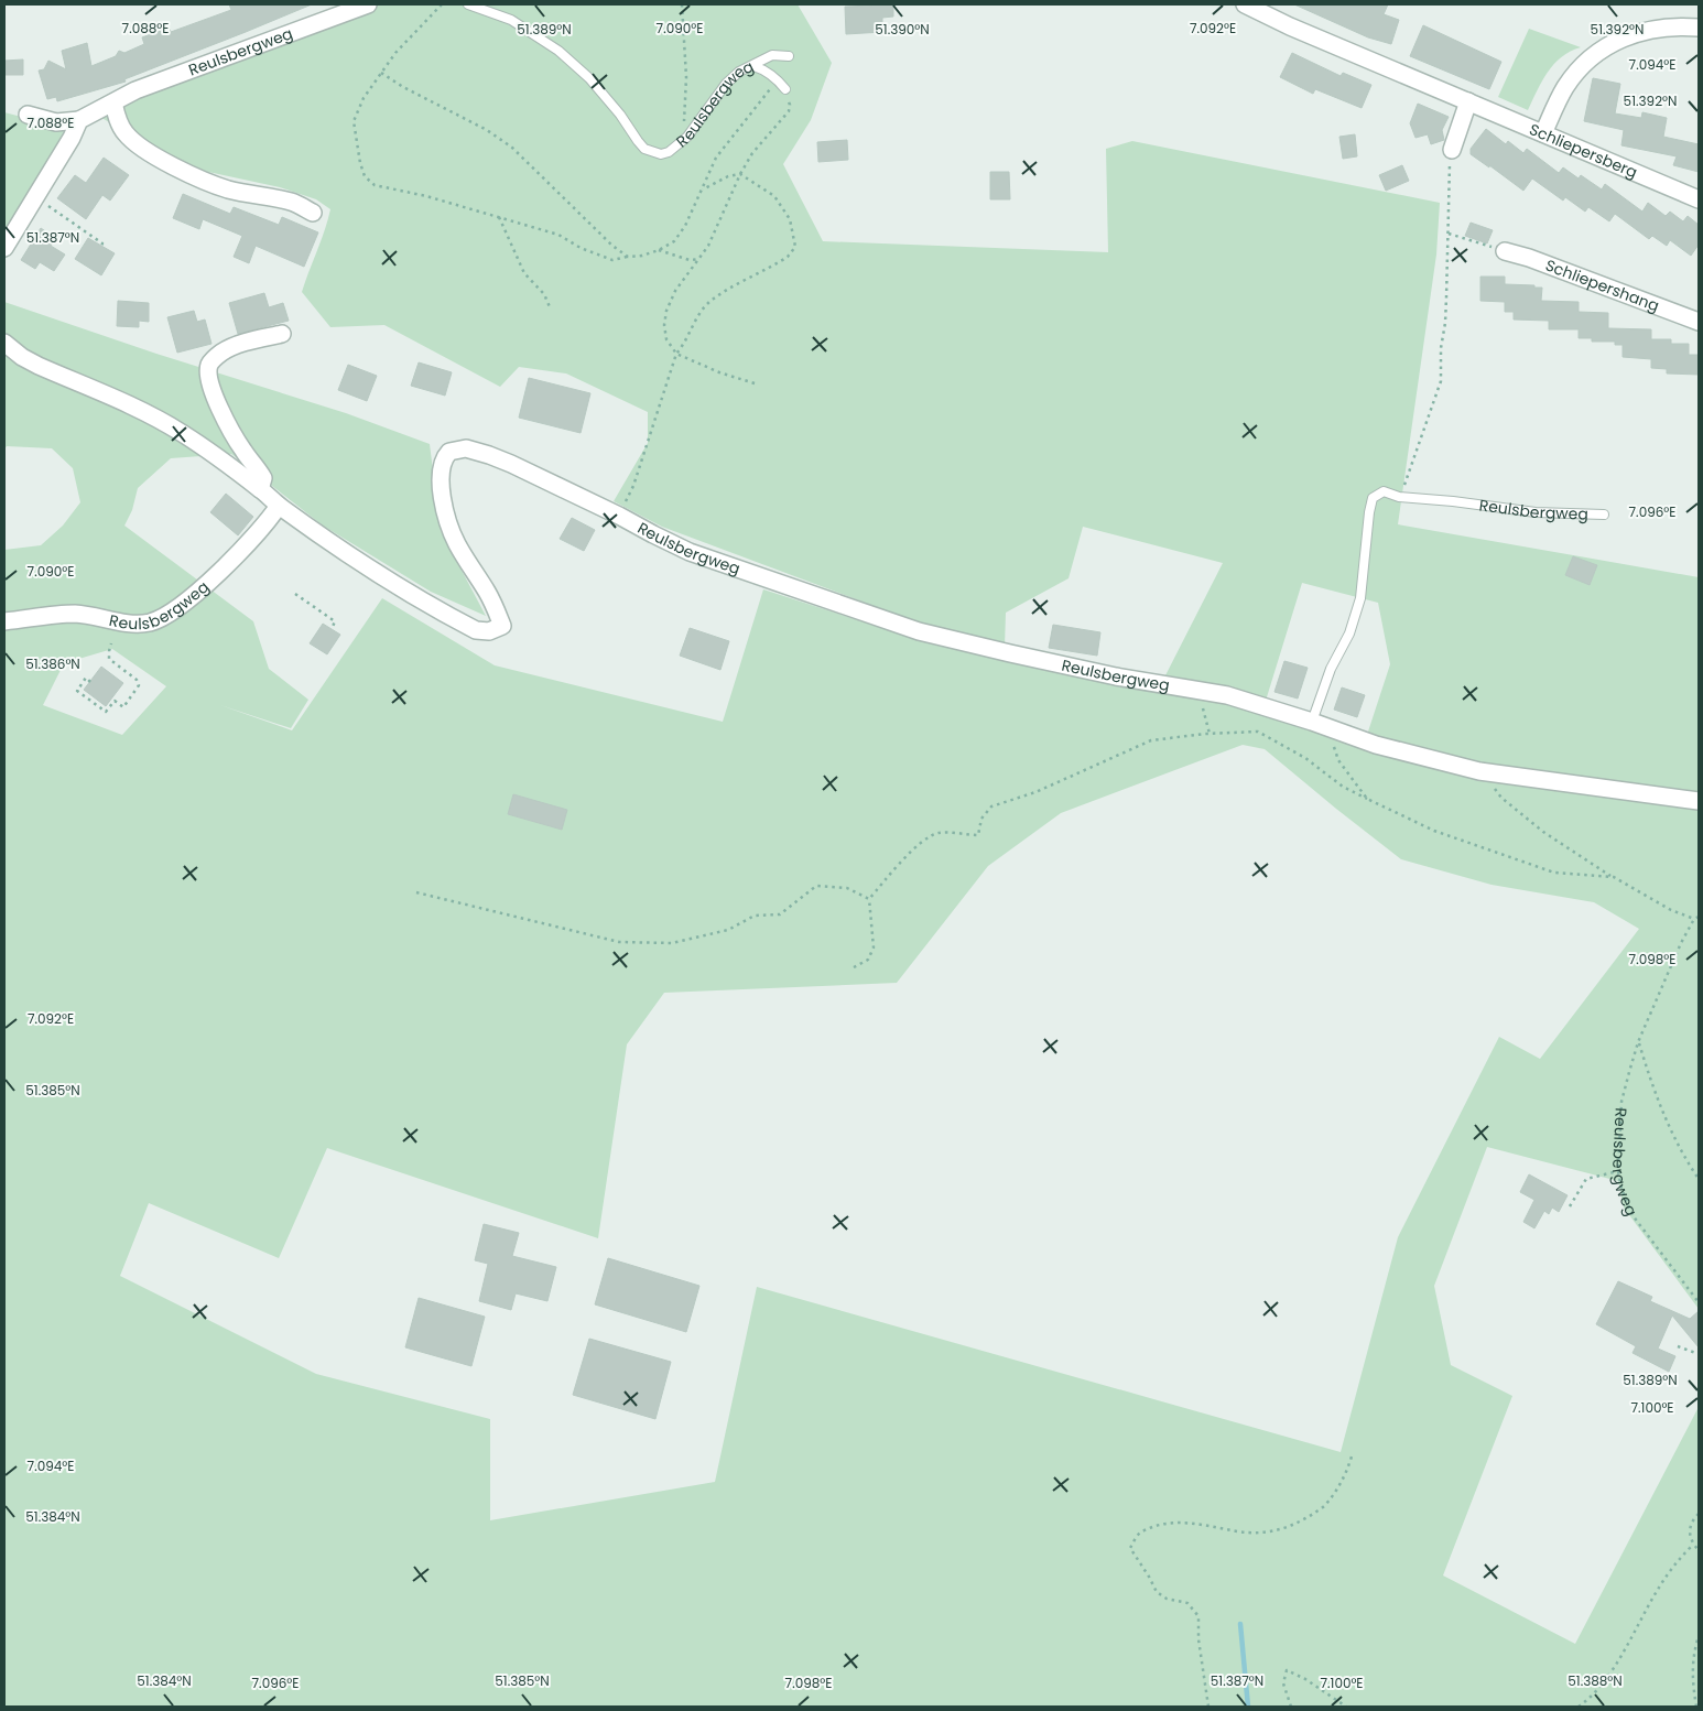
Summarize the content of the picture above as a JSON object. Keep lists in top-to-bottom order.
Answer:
{
  "streets": {
    "street": ["Reulsbergweg", "Schliepersberg", "Schliepershang"]
  },
  "coordinates": [
    "7.088°E",
    "7.090°E",
    "7.092°E",
    "51.392°N",
    "51.389°N",
    "51.390°N",
    "7.094°E",
    "51.387°N",
    "7.096°E",
    "51.386°N",
    "7.098°E",
    "51.385°N",
    "7.100°E",
    "51.384°N",
    "51.388°N"
  ]
}
